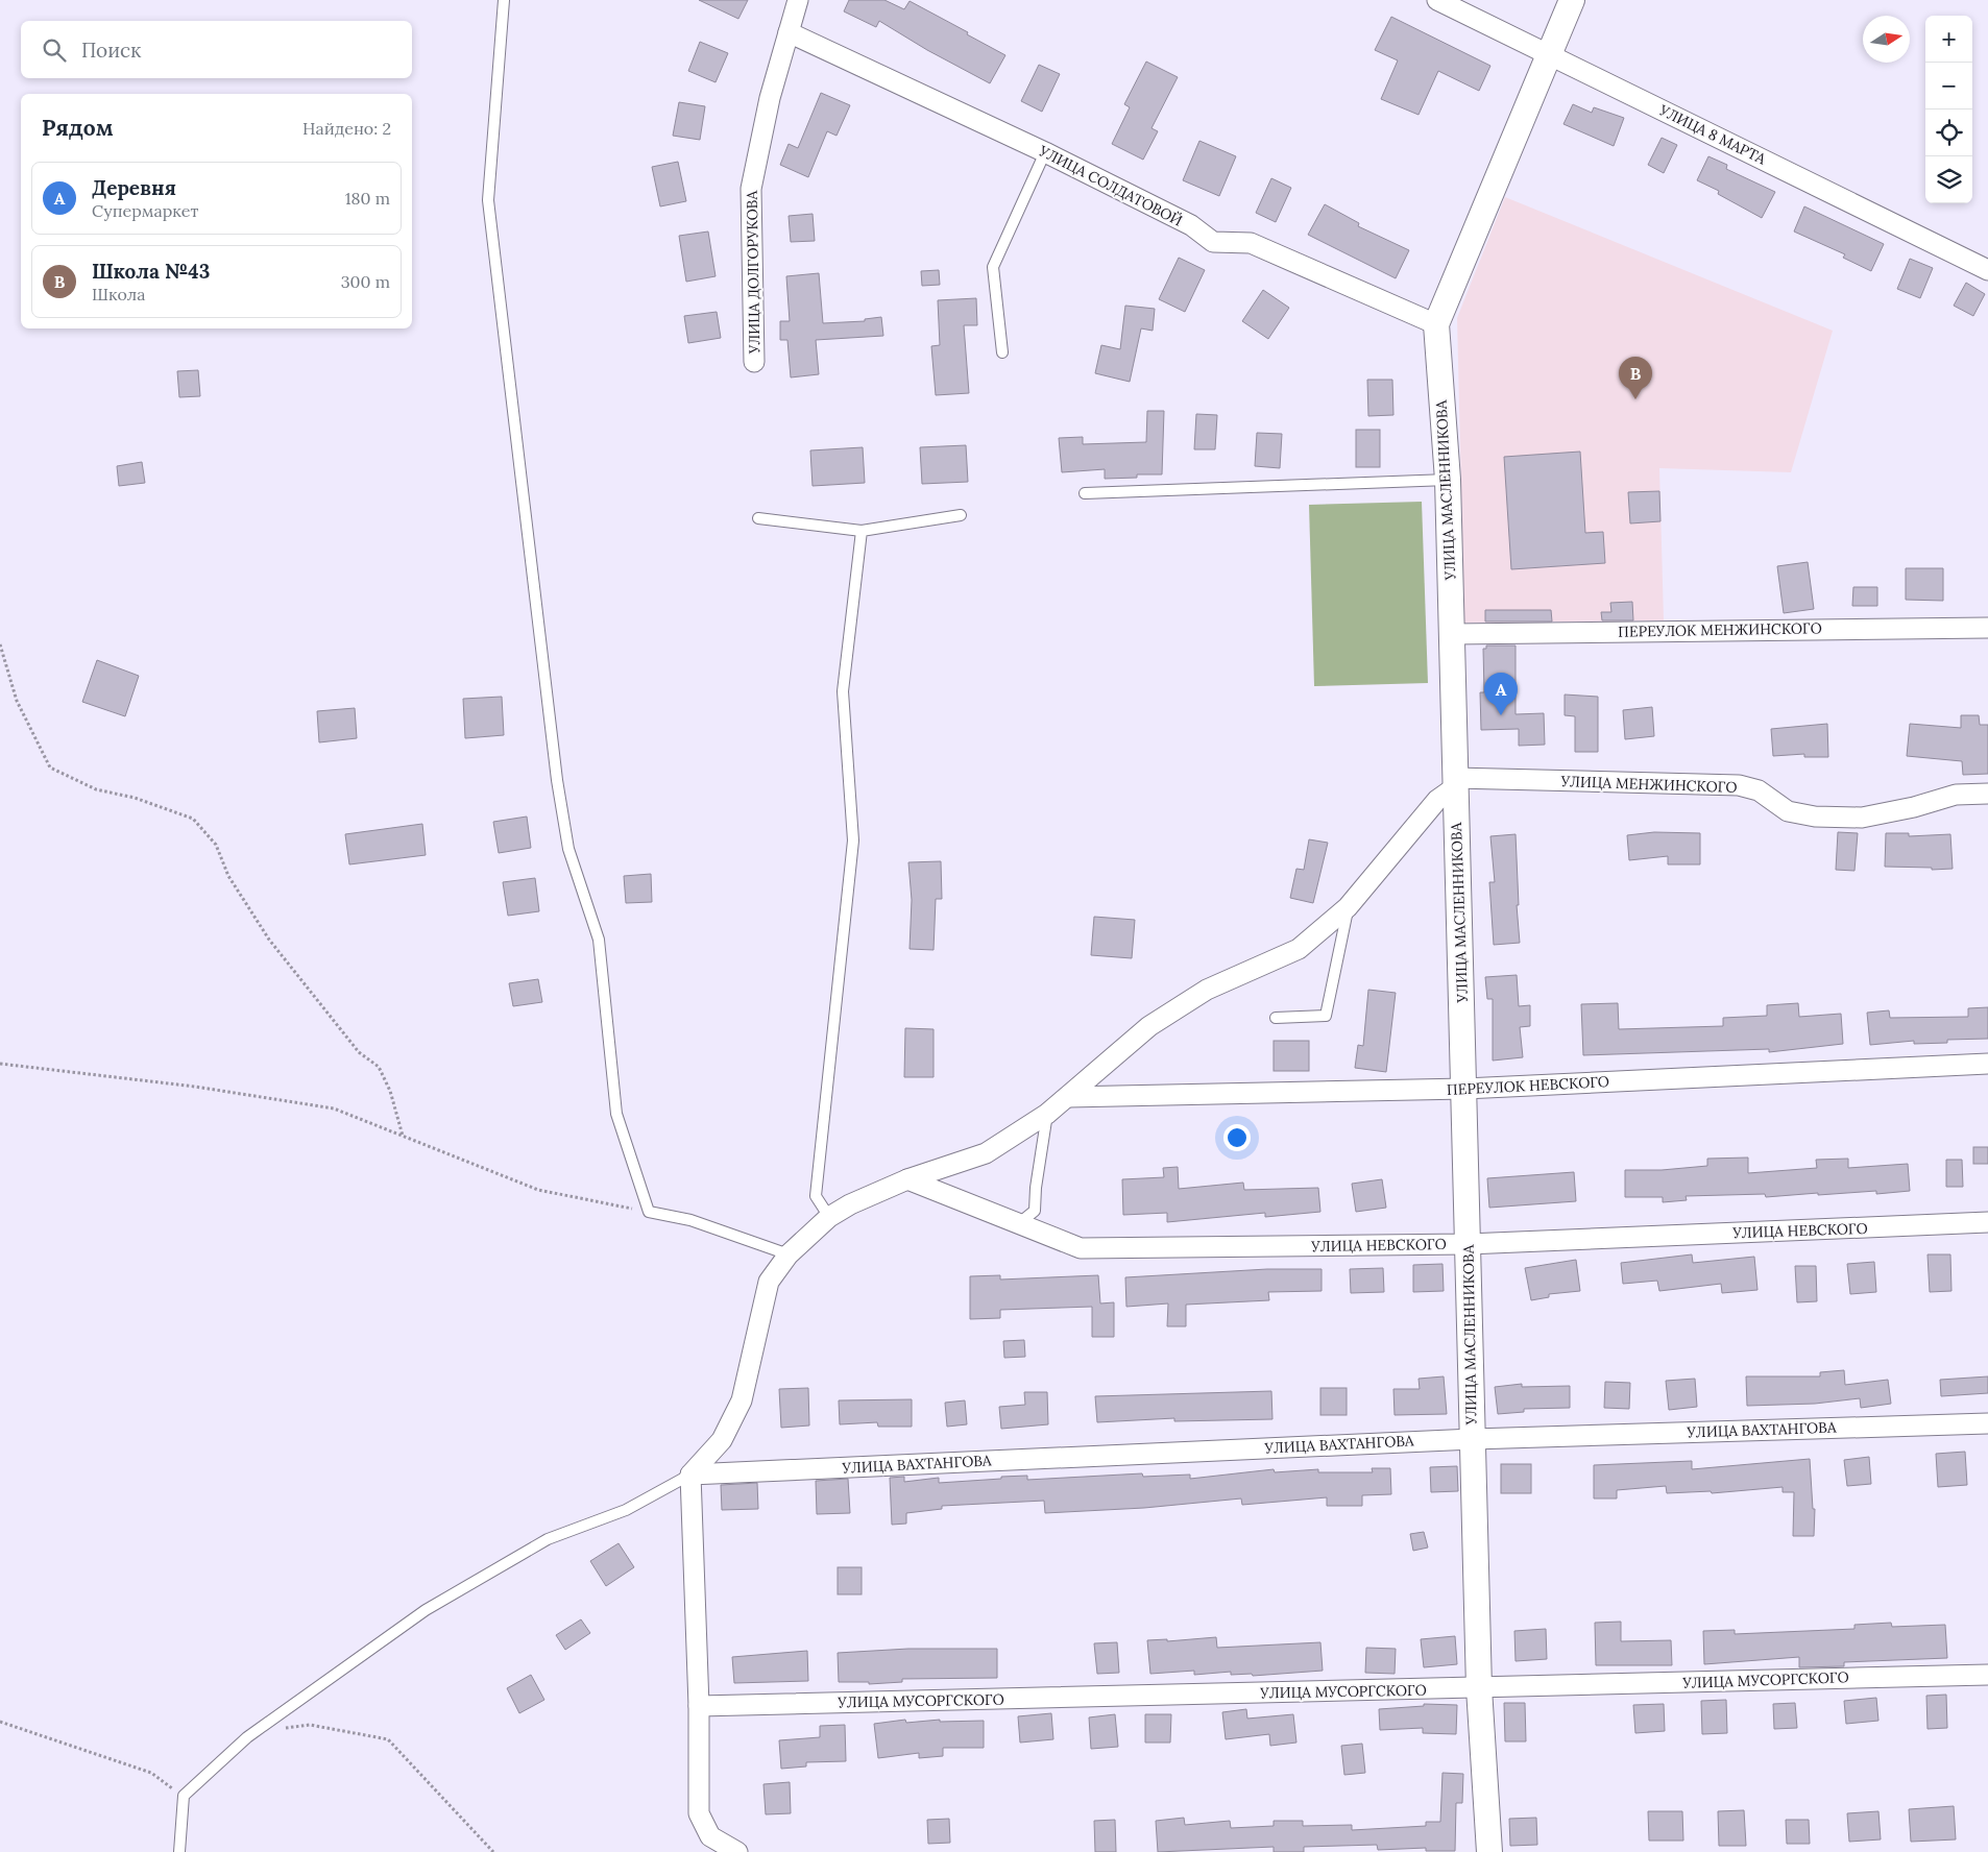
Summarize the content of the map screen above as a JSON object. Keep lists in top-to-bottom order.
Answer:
{
  "streets": {
    "street": [
      "УЛИЦА 8 МАРТА",
      "УЛИЦА СОЛДАТОВОЙ",
      "УЛИЦА ДОЛГОРУКОВА",
      "УЛИЦА МАСЛЕННИКОВА",
      "ПЕРЕУЛОК МЕНЖИНСКОГО",
      "УЛИЦА МЕНЖИНСКОГО",
      "ПЕРЕУЛОК НЕВСКОГО",
      "УЛИЦА НЕВСКОГО",
      "УЛИЦА ВАХТАНГОВА",
      "УЛИЦА МУСОРГСКОГО"
    ]
  },
  "crossings": [
    ["УЛИЦА 8 МАРТА", "УЛИЦА МАСЛЕННИКОВА"],
    ["УЛИЦА СОЛДАТОВОЙ", "УЛИЦА ДОЛГОРУКОВА"],
    ["УЛИЦА СОЛДАТОВОЙ", "УЛИЦА МАСЛЕННИКОВА"],
    ["УЛИЦА МАСЛЕННИКОВА", "ПЕРЕУЛОК МЕНЖИНСКОГО"],
    ["УЛИЦА МАСЛЕННИКОВА", "УЛИЦА МЕНЖИНСКОГО"],
    ["УЛИЦА МАСЛЕННИКОВА", "ПЕРЕУЛОК НЕВСКОГО"],
    ["УЛИЦА МАСЛЕННИКОВА", "УЛИЦА НЕВСКОГО"],
    ["УЛИЦА МАСЛЕННИКОВА", "УЛИЦА ВАХТАНГОВА"],
    ["УЛИЦА МАСЛЕННИКОВА", "УЛИЦА МУСОРГСКОГО"]
  ],
  "north": "right",
  "page": {
    "map_buttons": ["+", "−"],
    "search": "Поиск",
    "heading": ["Рядом", "Найдено: 2"],
    "list": [
      {
        "mark": "A",
        "name": "Деревня",
        "note": "Супермаркет",
        "value": "180 m"
      },
      {
        "mark": "B",
        "name": "Школа №43",
        "note": "Школа",
        "value": "300 m"
      }
    ],
    "pins": ["B", "A"]
  }
}
